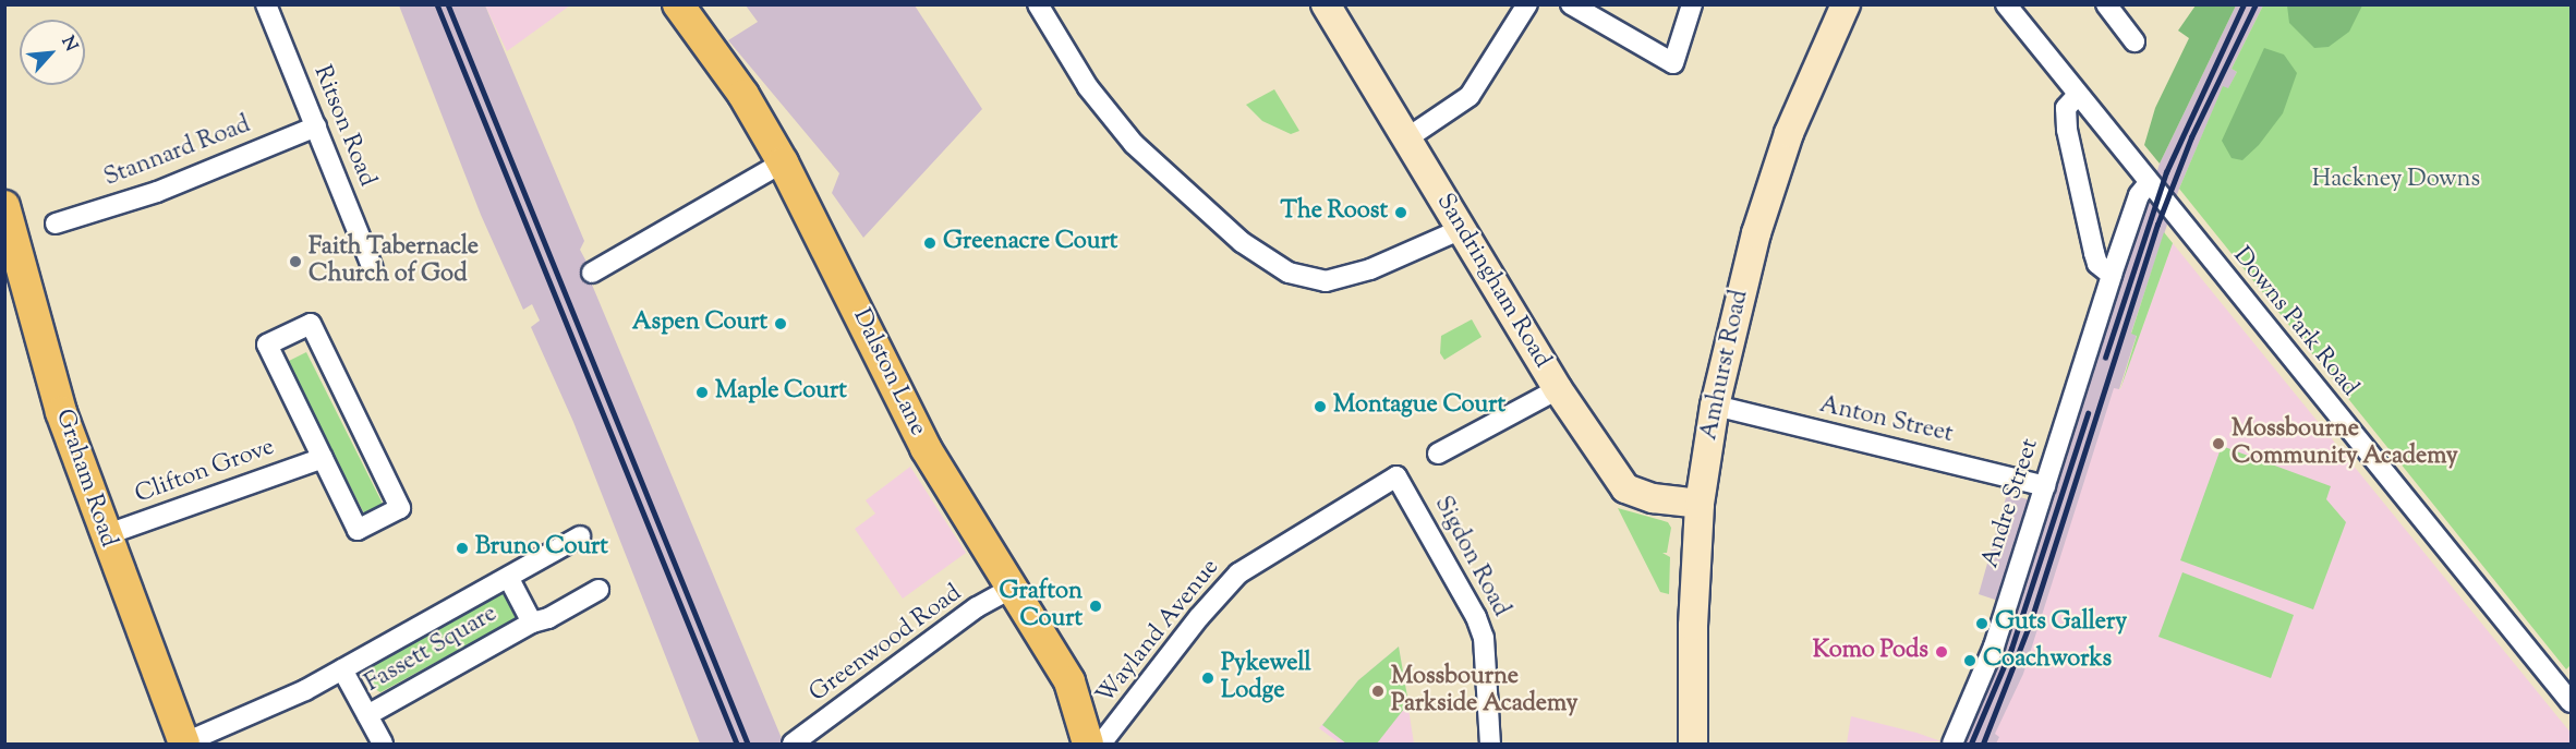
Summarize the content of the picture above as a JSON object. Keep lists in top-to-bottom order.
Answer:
{
  "streets": {
    "main road": ["Dalston Lane", "Graham Road"],
    "street": [
      "Ritson Road",
      "Stannard Road",
      "Sandringham Road",
      "Downs Park Road",
      "Amhurst Road",
      "Anton Street",
      "Clifton Grove",
      "Andre Street",
      "Sigdon Road",
      "Wayland Avenue",
      "Greenwood Road",
      "Fassett Square"
    ]
  },
  "crossings": [
    ["Ritson Road", "Stannard Road"],
    ["Sandringham Road", "Amhurst Road"],
    ["Downs Park Road", "Andre Street"],
    ["Amhurst Road", "Anton Street"],
    ["Dalston Lane", "Wayland Avenue"],
    ["Dalston Lane", "Greenwood Road"],
    ["Anton Street", "Andre Street"],
    ["Clifton Grove", "Graham Road"],
    ["Graham Road", "Fassett Square"],
    ["Sigdon Road", "Wayland Avenue"]
  ],
  "parks": ["Hackney Downs"],
  "places": [
    "The Roost",
    "Greenacre Court",
    "Faith Tabernacle Church of God",
    "Aspen Court",
    "Maple Court",
    "Montague Court",
    "Mossbourne Community Academy",
    "Bruno Court",
    "Grafton Court",
    "Guts Gallery",
    "Komo Pods",
    "Coachworks",
    "Pykewell Lodge",
    "Mossbourne Parkside Academy"
  ],
  "north": "top right"
}
